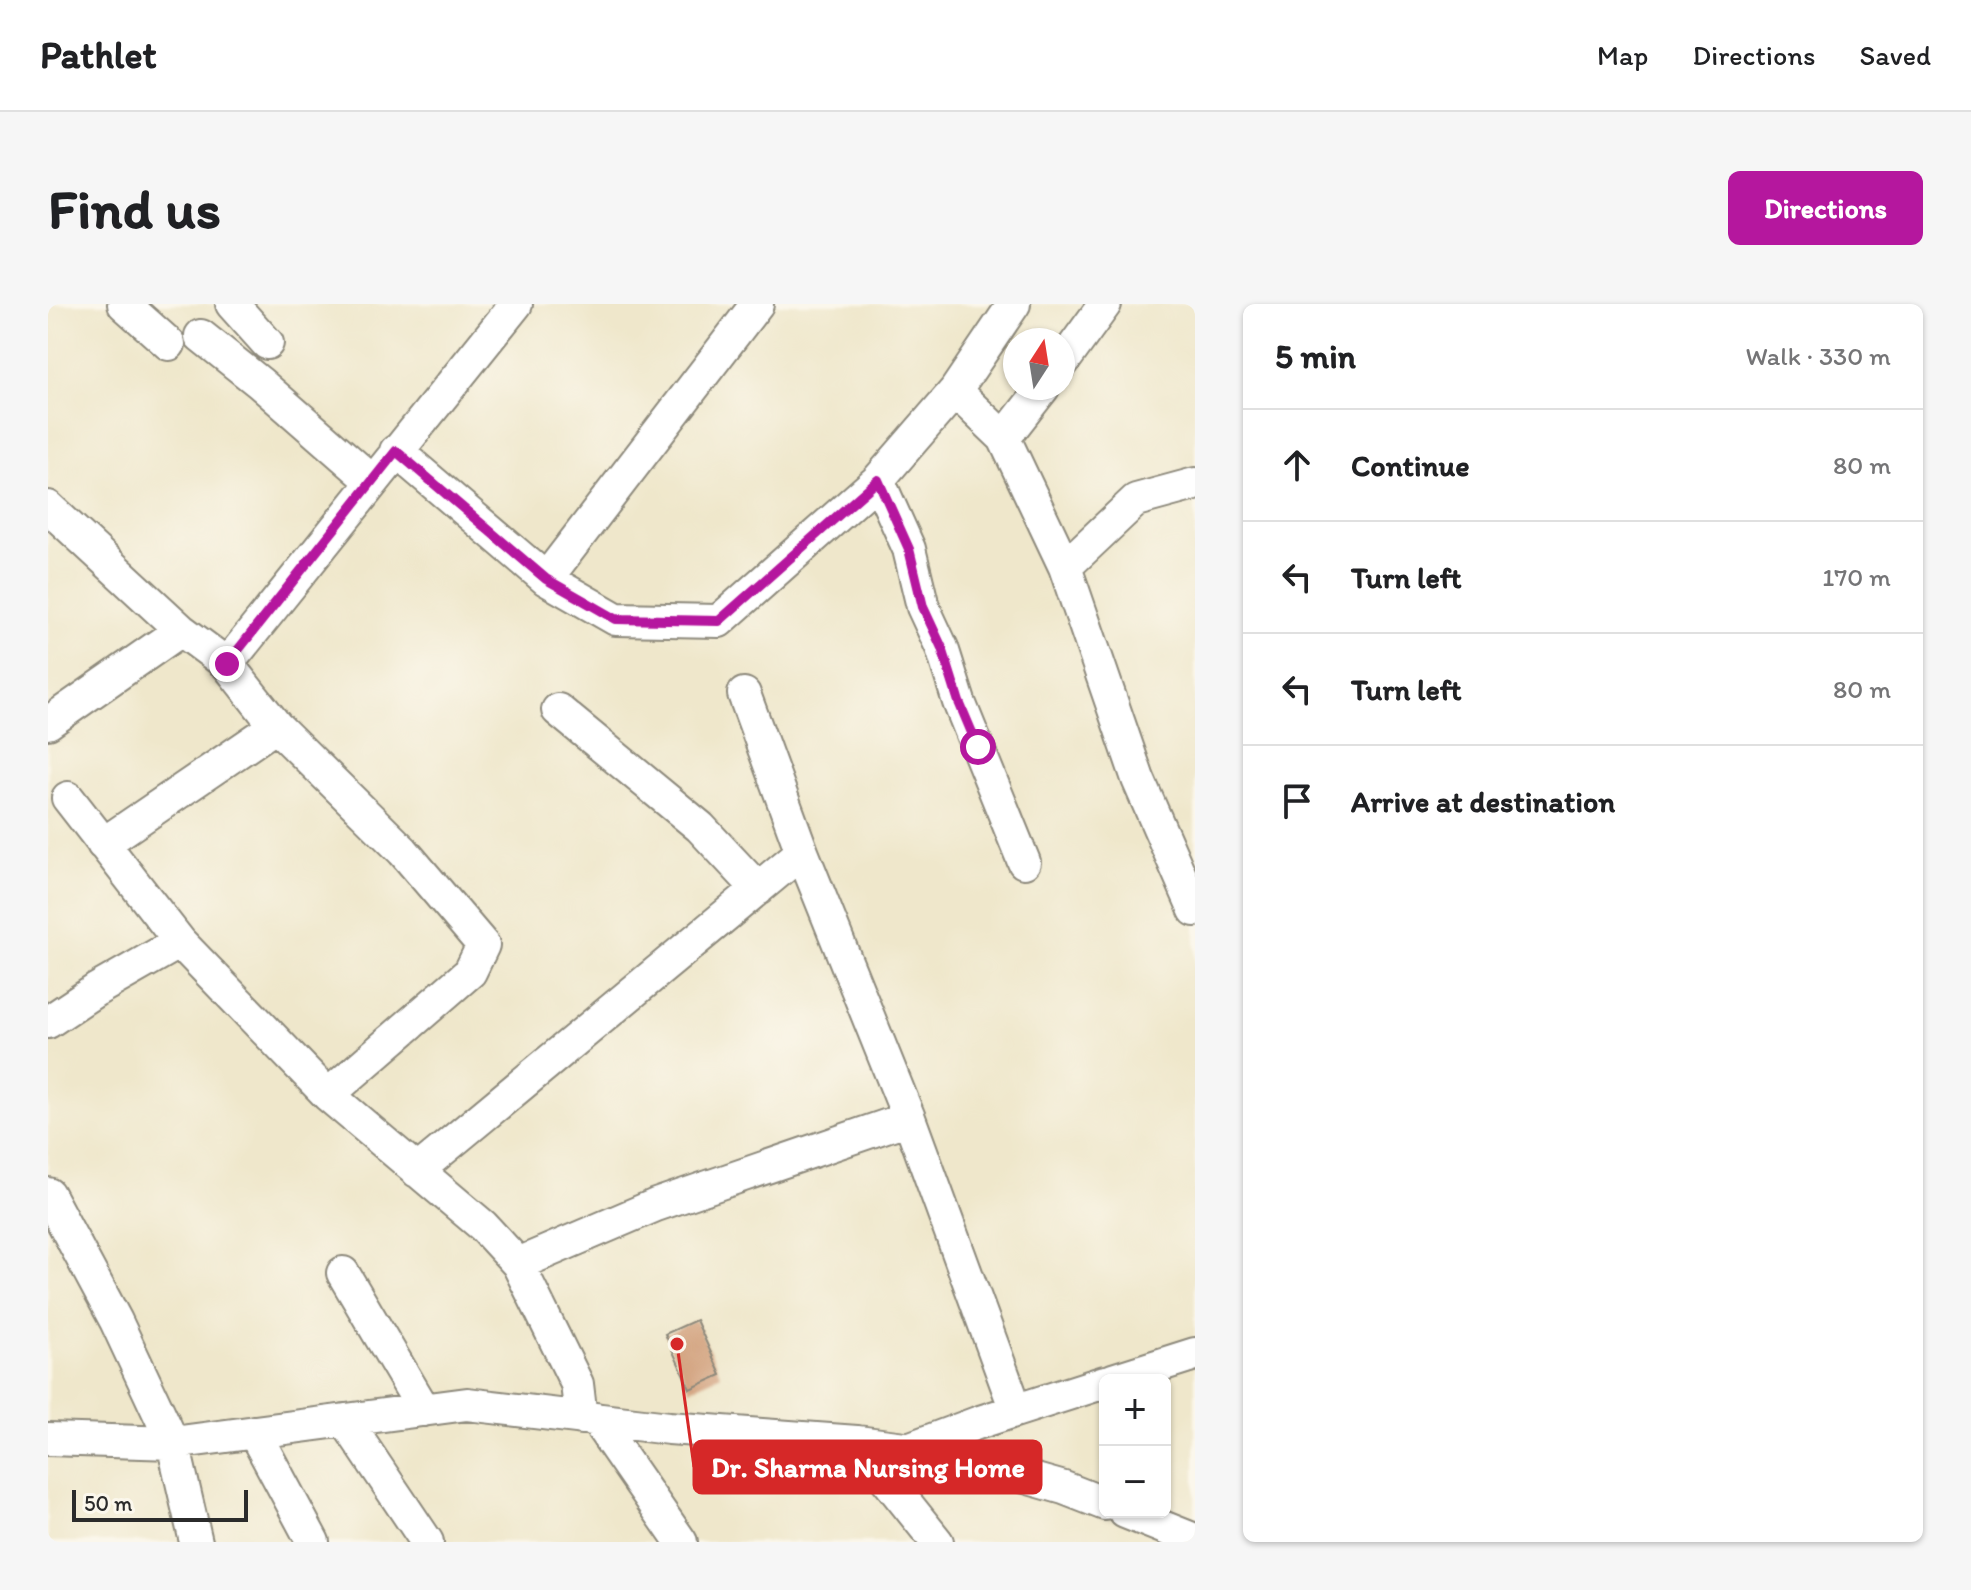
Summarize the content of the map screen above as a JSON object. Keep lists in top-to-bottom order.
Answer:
{
  "places": ["Dr. Sharma Nursing Home"],
  "scale_bar": "50 m",
  "north": "top",
  "page": {
    "header": "Pathlet",
    "nav": ["Map", "Directions", "Saved"],
    "buttons": "Directions",
    "title": "Find us",
    "heading": ["5 min", "Walk · 330 m"],
    "list": [
      ["Continue", "80 m"],
      ["Turn left", "170 m"],
      ["Turn left", "80 m"],
      "Arrive at destination"
    ],
    "map_buttons": ["+", "−"],
    "scale": "50 m"
  }
}
